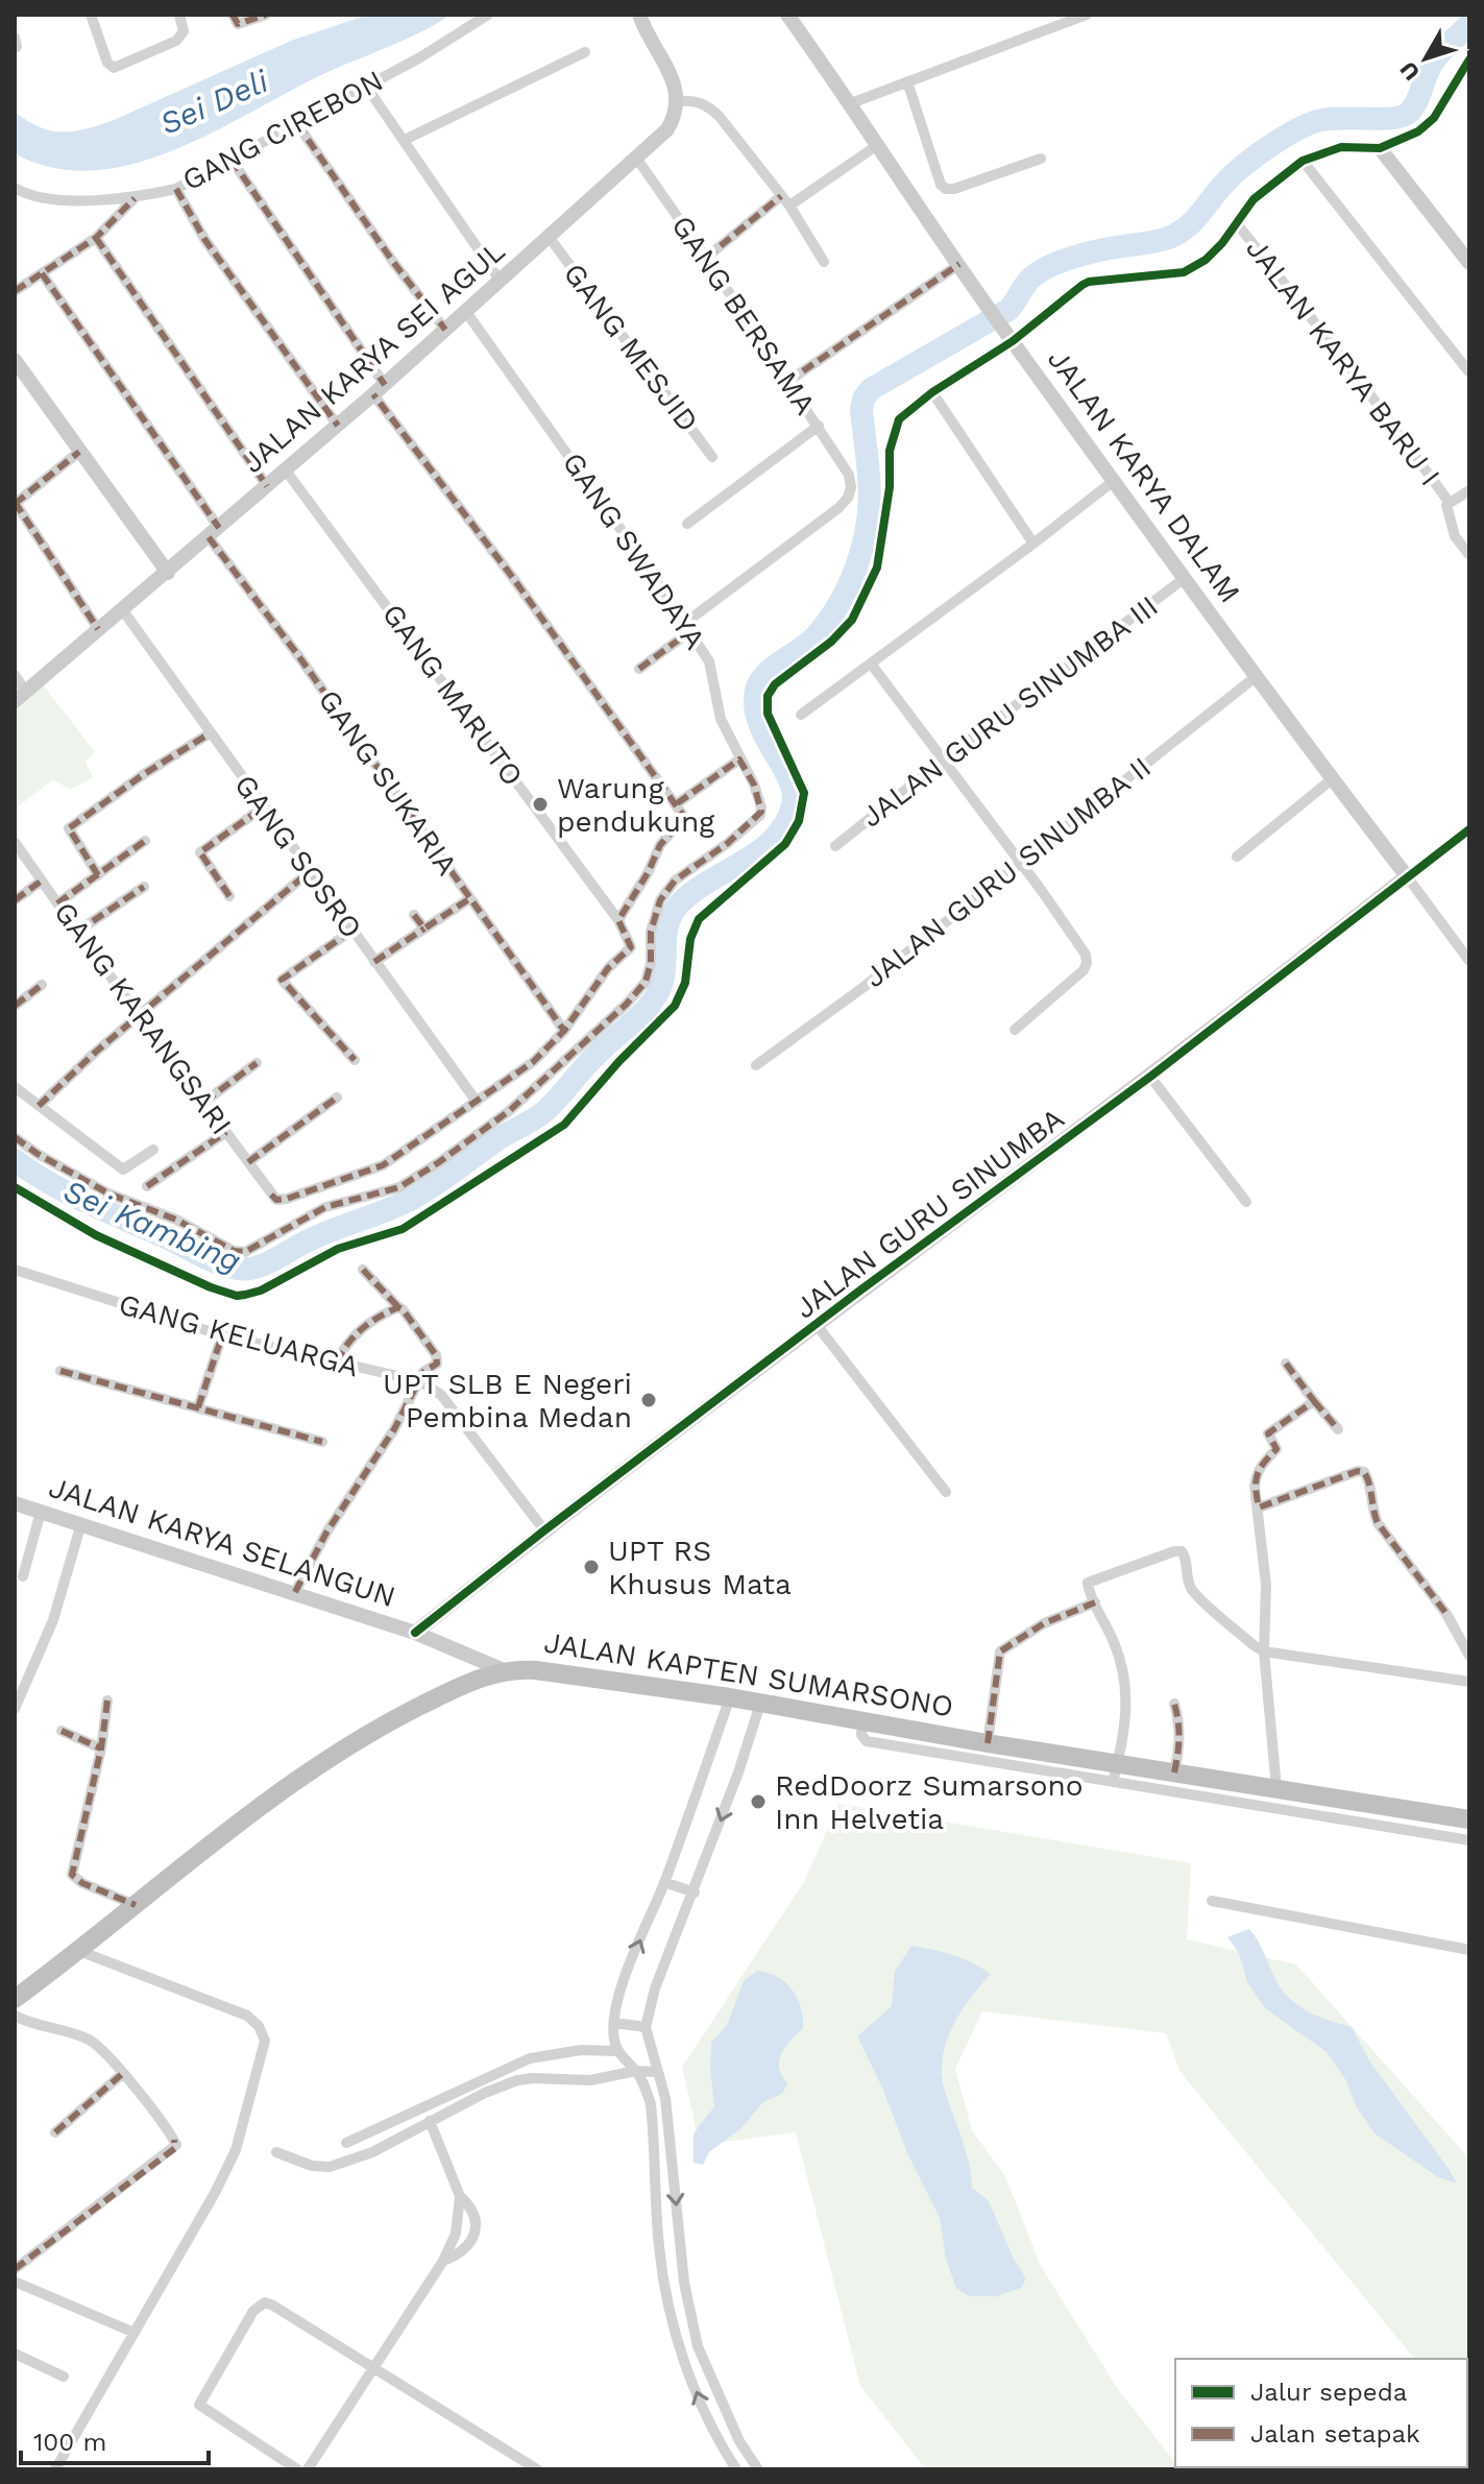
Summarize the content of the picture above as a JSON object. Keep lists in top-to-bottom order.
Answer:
{
  "streets": {
    "highway": ["JALAN KAPTEN SUMARSONO"],
    "street": [
      "GANG CIREBON",
      "GANG BERSAMA",
      "GANG MESJID",
      "JALAN KARYA SEI AGUL",
      "JALAN KARYA BARU I",
      "JALAN KARYA DALAM",
      "GANG SWADAYA",
      "GANG MARUTO",
      "JALAN GURU SINUMBA III",
      "GANG SUKARIA",
      "GANG SOSRO",
      "JALAN GURU SINUMBA II",
      "GANG KARANGSARI",
      "JALAN GURU SINUMBA",
      "GANG KELUARGA",
      "JALAN KARYA SELANGUN"
    ]
  },
  "crossings": [
    ["GANG BERSAMA", "JALAN KARYA SEI AGUL"],
    ["GANG BERSAMA", "GANG SWADAYA"],
    ["GANG MESJID", "JALAN KARYA SEI AGUL"],
    ["JALAN KARYA SEI AGUL", "GANG SWADAYA"],
    ["JALAN KARYA SEI AGUL", "GANG MARUTO"],
    ["JALAN KARYA SEI AGUL", "GANG SUKARIA"],
    ["JALAN KARYA SEI AGUL", "GANG SOSRO"],
    ["JALAN KARYA DALAM", "JALAN GURU SINUMBA III"],
    ["JALAN KARYA DALAM", "JALAN GURU SINUMBA II"],
    ["JALAN KARYA DALAM", "JALAN GURU SINUMBA"],
    ["GANG SOSRO", "GANG KARANGSARI"],
    ["JALAN GURU SINUMBA", "GANG KELUARGA"],
    ["JALAN GURU SINUMBA", "JALAN KARYA SELANGUN"],
    ["JALAN KARYA SELANGUN", "JALAN KAPTEN SUMARSONO"]
  ],
  "water": ["Sei Deli", "Sei Kambing"],
  "places": [
    "Warung pendukung",
    "UPT SLB E Negeri Pembina Medan",
    "UPT RS Khusus Mata",
    "RedDoorz Sumarsono Inn Helvetia"
  ],
  "legend": ["Jalur sepeda", "Jalan setapak"],
  "scale_bar": "100 m",
  "north": "bottom left"
}
